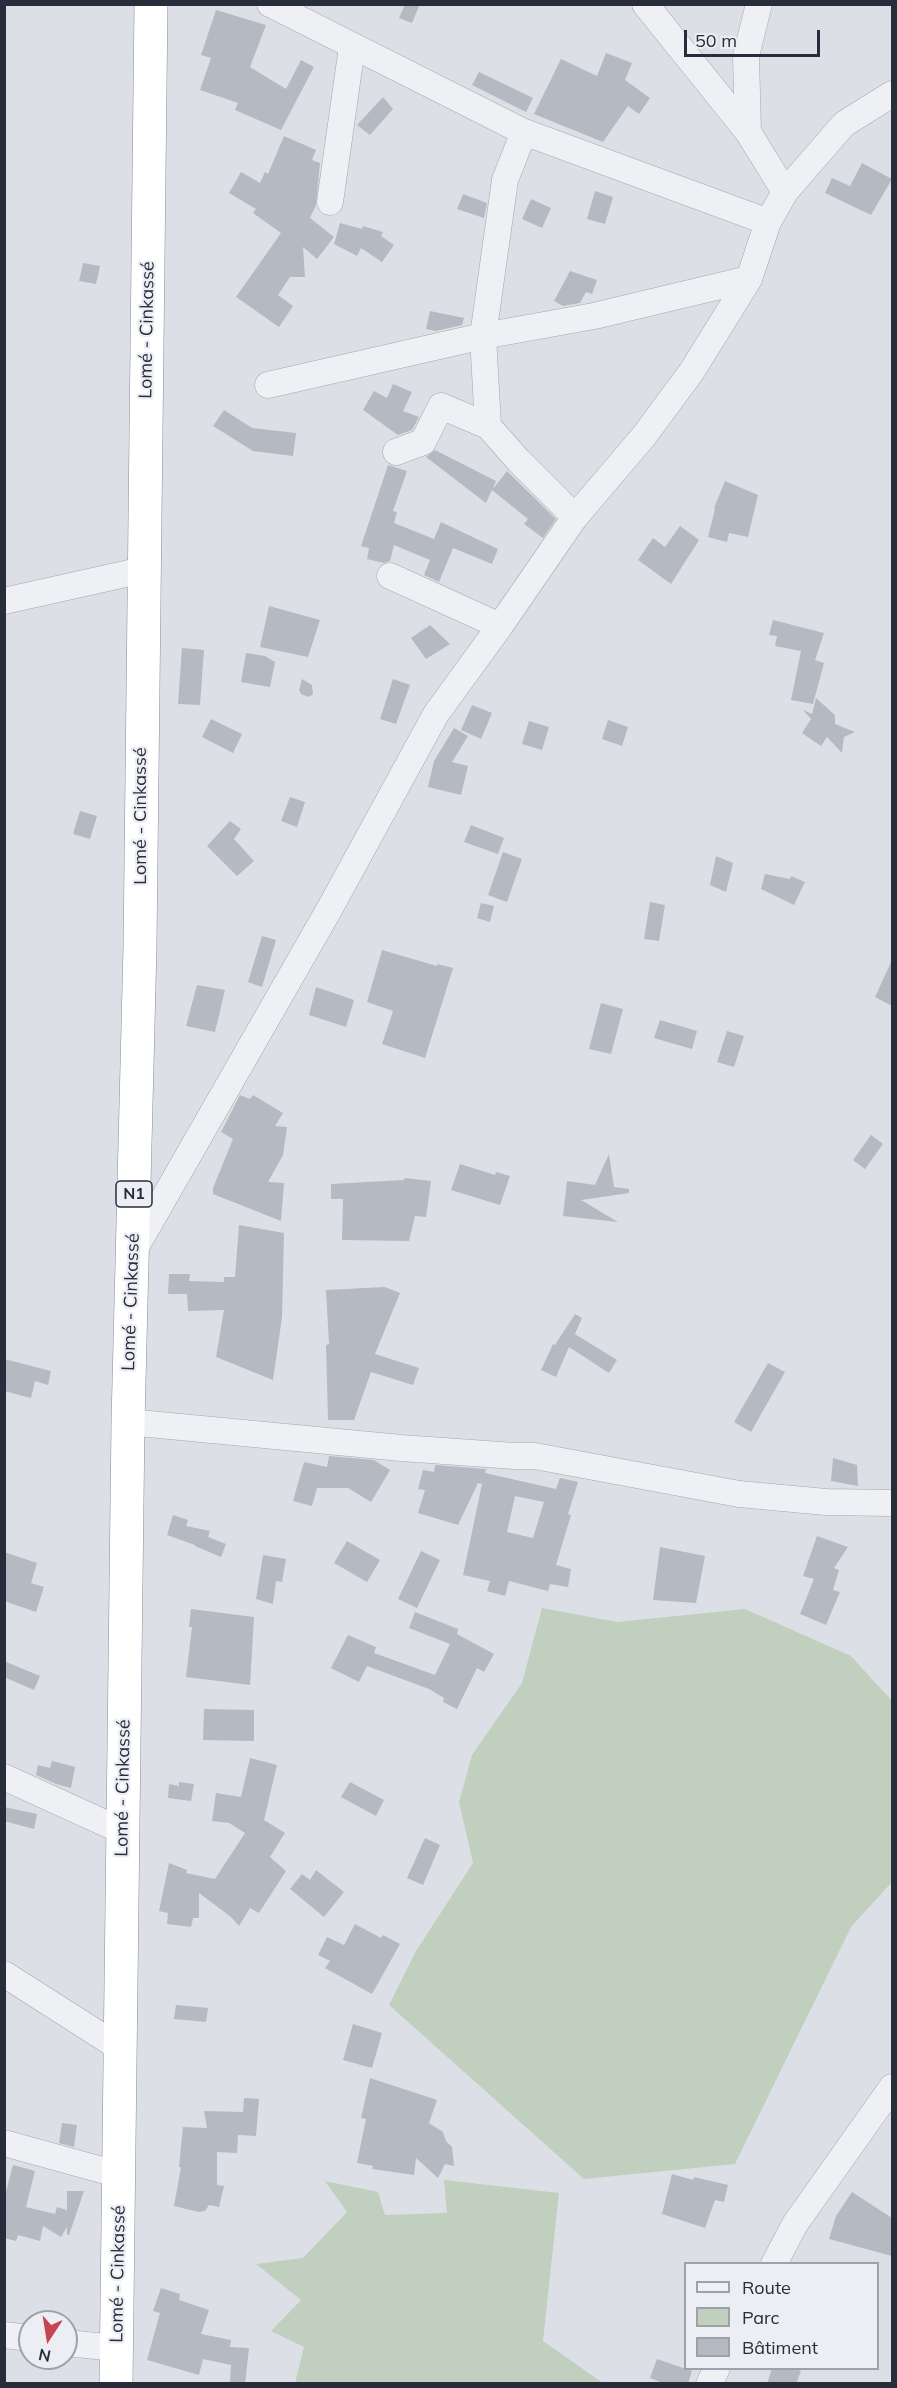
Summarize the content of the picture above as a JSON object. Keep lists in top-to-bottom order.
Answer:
{
  "streets": {
    "highway": ["Lomé - Cinkassé", "N1"]
  },
  "legend": ["Route", "Parc", "Bâtiment"],
  "scale_bar": "50 m",
  "north": "bottom"
}
